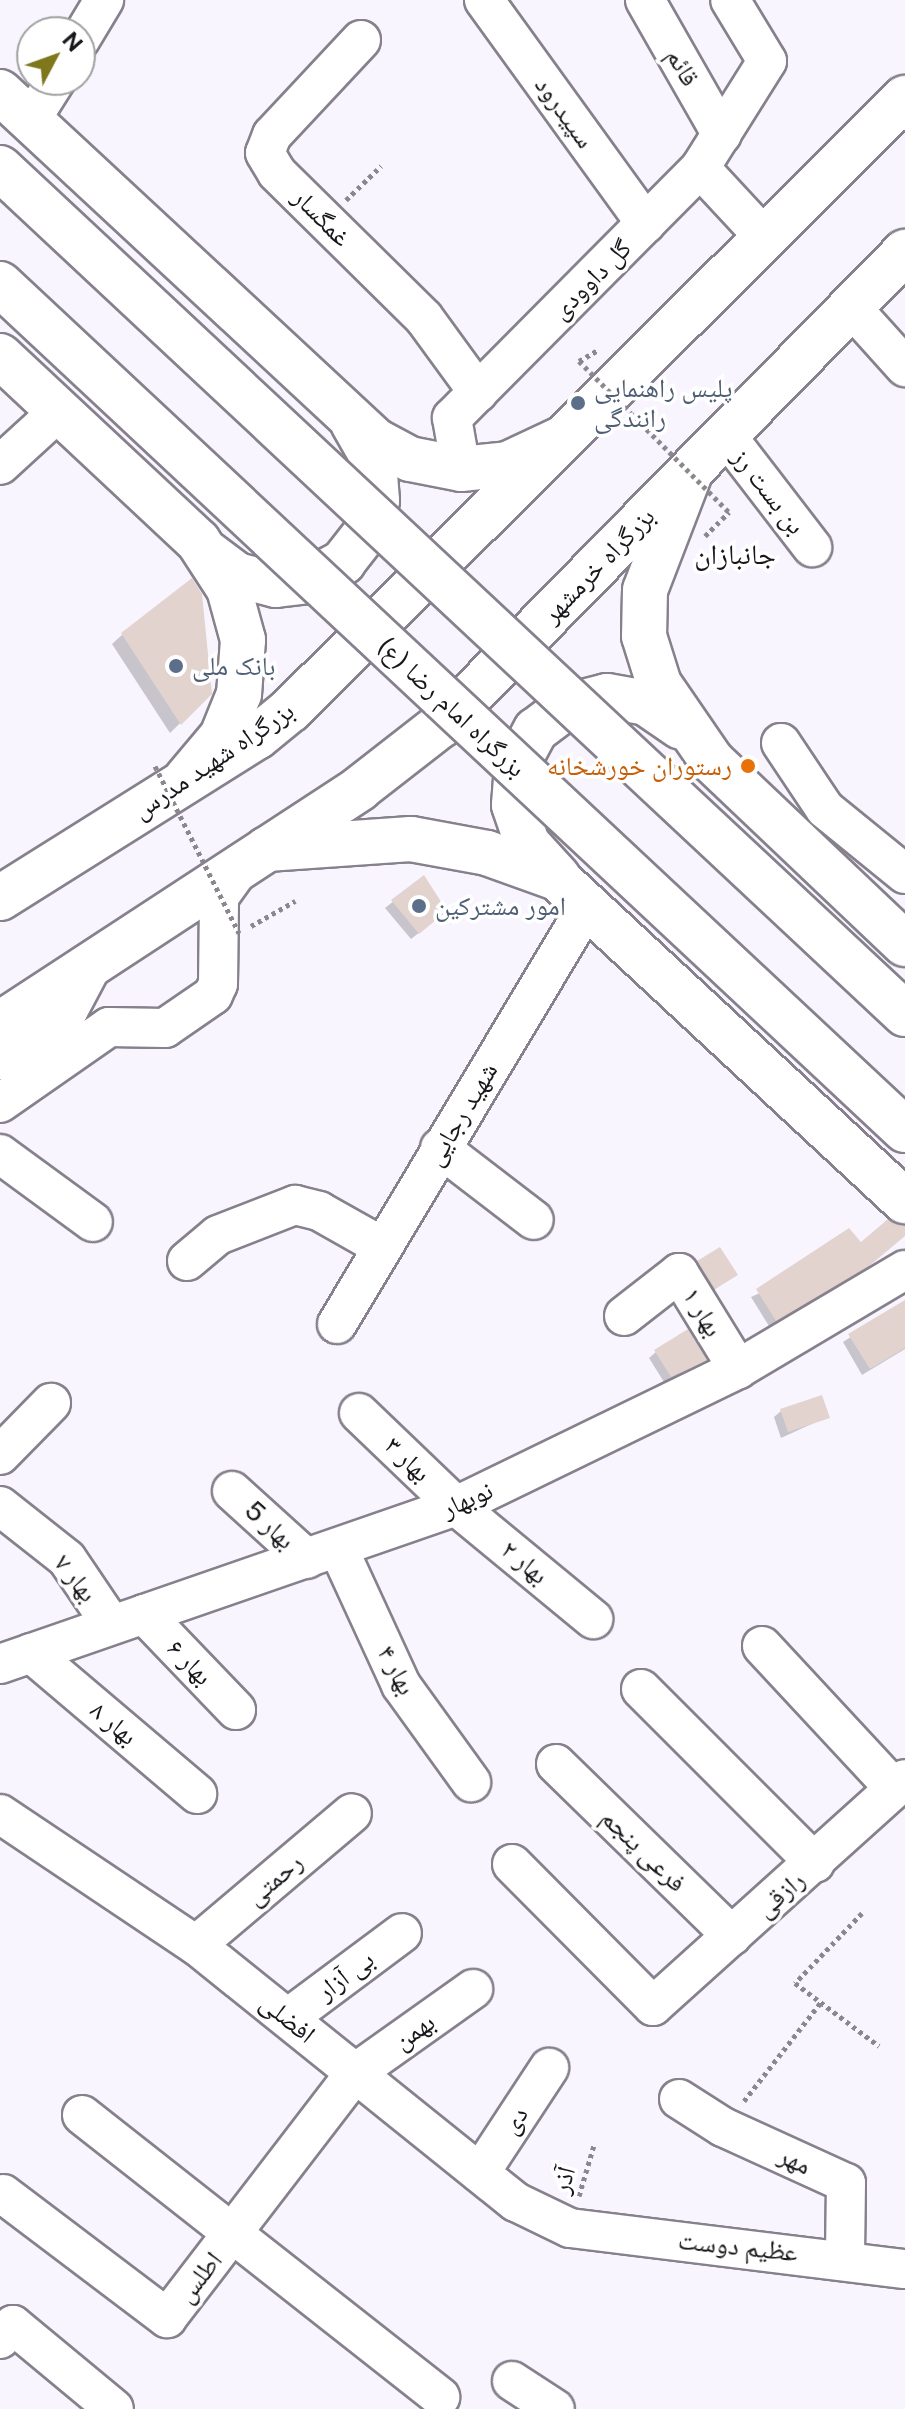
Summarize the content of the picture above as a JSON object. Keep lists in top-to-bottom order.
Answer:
{
  "streets": {
    "main road": ["بزرگراه خرمشهر", "بزرگراه امام رضا (ع)", "بزرگراه شهید مدرس"],
    "street": [
      "قائم",
      "سپیدرود",
      "غمگسار",
      "گل داوودی",
      "بن بست رز",
      "شهید رجایی",
      "بهار ۱",
      "بهار ۳",
      "نوبهار",
      "بهار 5",
      "بهار ۲",
      "بهار ۷",
      "بهار ۶",
      "بهار ۴",
      "بهار ۸",
      "فرعی پنجم",
      "رحمتی",
      "رازقی",
      "بی آزار",
      "افضلی",
      "بهمن",
      "دی",
      "مهر",
      "عظیم دوست",
      "اطلس"
    ],
    "path": ["آذر"]
  },
  "crossings": [
    ["سپیدرود", "گل داوودی"],
    ["غمگسار", "گل داوودی"],
    ["بن بست رز", "بزرگراه خرمشهر"],
    ["بهار ۱", "نوبهار"],
    ["بهار ۳", "نوبهار"],
    ["بهار ۳", "بهار ۲"],
    ["نوبهار", "بهار 5"],
    ["نوبهار", "بهار ۲"],
    ["نوبهار", "بهار ۷"],
    ["نوبهار", "بهار ۶"],
    ["نوبهار", "بهار ۴"],
    ["نوبهار", "بهار ۸"],
    ["بهار 5", "بهار ۴"],
    ["بهار ۷", "بهار ۶"],
    ["فرعی پنجم", "رازقی"],
    ["رحمتی", "افضلی"],
    ["بی آزار", "افضلی"],
    ["افضلی", "بهمن"],
    ["افضلی", "دی"],
    ["افضلی", "آذر"],
    ["افضلی", "عظیم دوست"],
    ["افضلی", "اطلس"],
    ["بهمن", "اطلس"],
    ["مهر", "عظیم دوست"],
    ["آذر", "عظیم دوست"]
  ],
  "districts": ["جانبازان"],
  "places": [
    "پلیس راهنمایی رانندگی",
    "بانک ملی",
    "رستوران خورشخانه",
    "امور مشترکین"
  ],
  "north": "top right"
}
